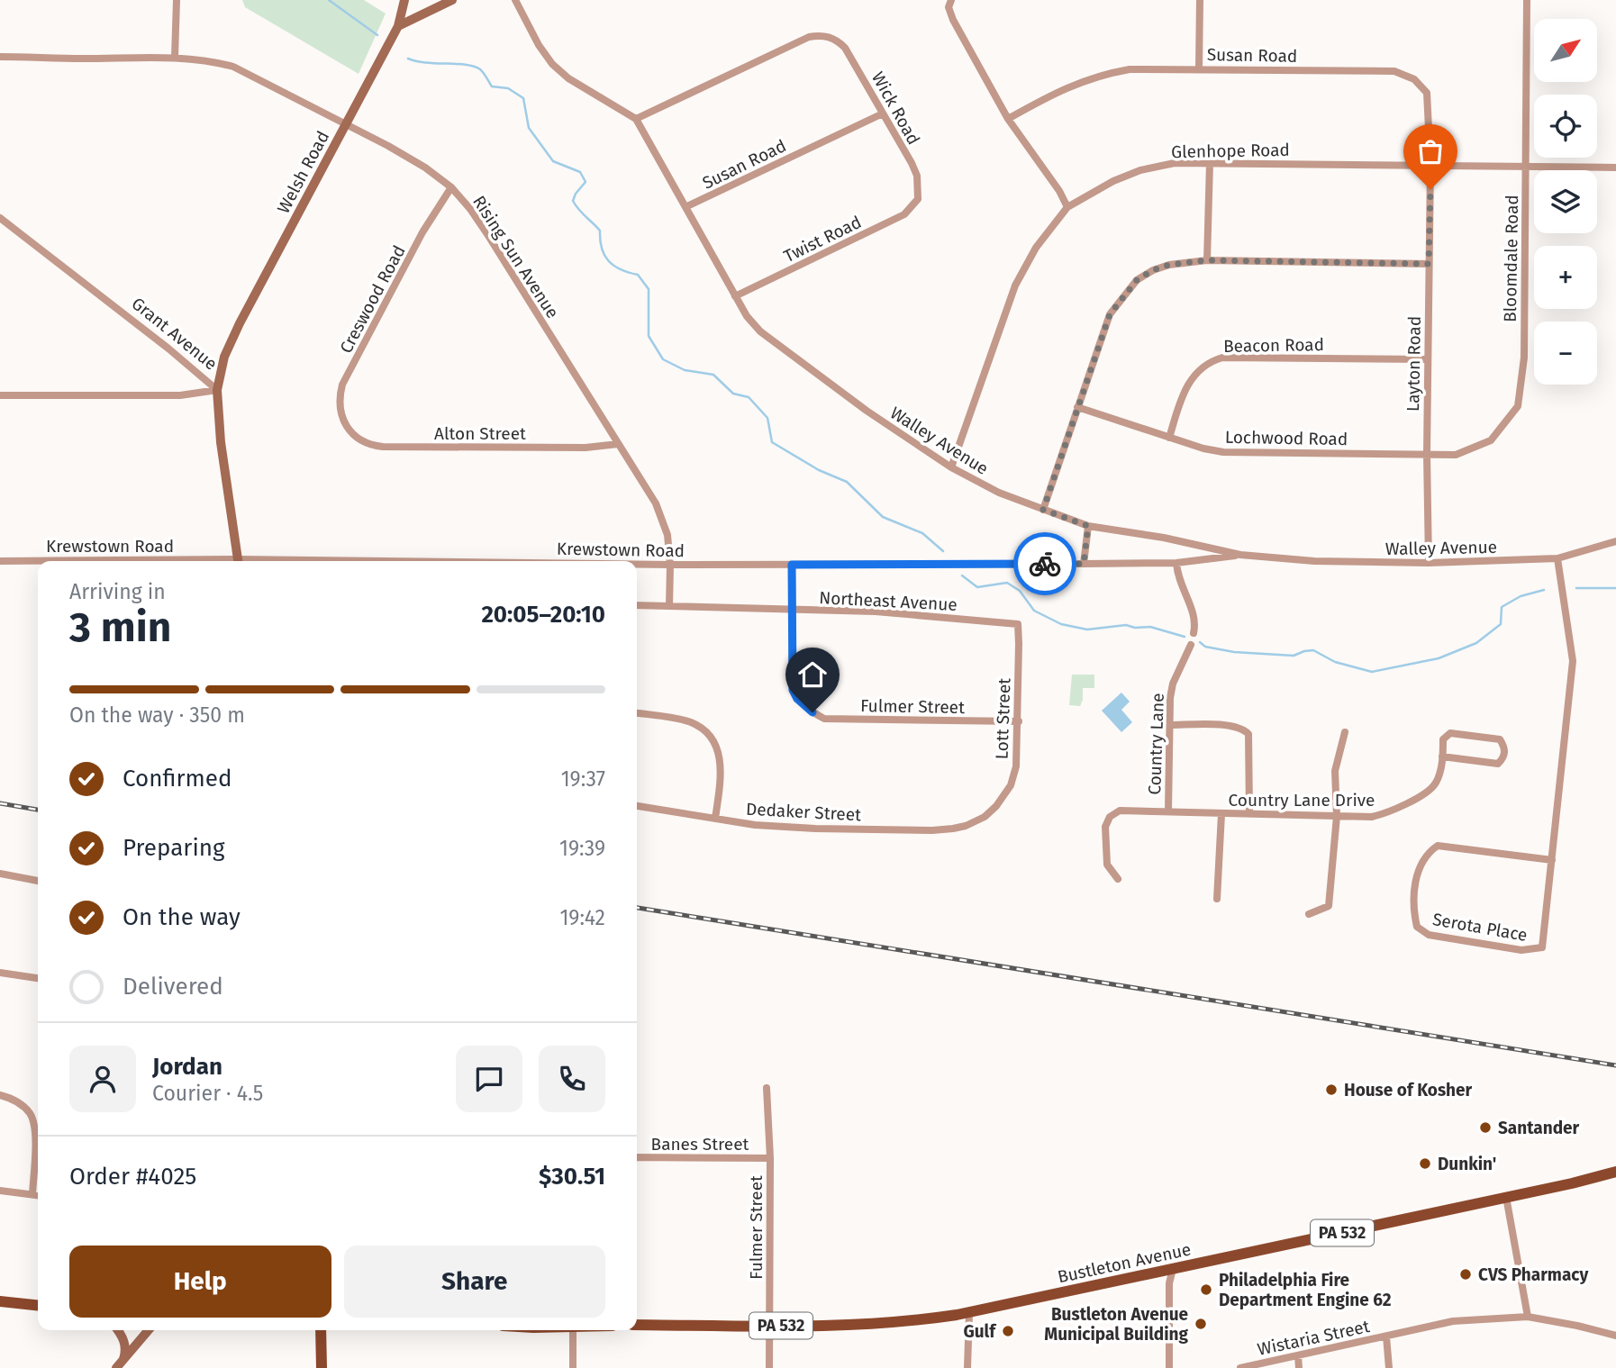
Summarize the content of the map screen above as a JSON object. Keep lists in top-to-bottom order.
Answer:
{
  "streets": {
    "main road": [
      "Welsh Road",
      "Grant Avenue",
      "PA 532",
      "Bustleton Avenue"
    ],
    "street": [
      "Susan Road",
      "Wick Road",
      "Glenhope Road",
      "Twist Road",
      "Rising Sun Avenue",
      "Bloomdale Road",
      "Creswood Road",
      "Beacon Road",
      "Layton Road",
      "Alton Street",
      "Lochwood Road",
      "Walley Avenue",
      "Krewstown Road",
      "Northeast Avenue",
      "Fulmer Street",
      "Lott Street",
      "Country Lane",
      "Country Lane Drive",
      "Dedaker Street",
      "Serota Place",
      "Banes Street",
      "Wistaria Street"
    ]
  },
  "crossings": [
    ["Susan Road", "Wick Road"],
    ["Susan Road", "Glenhope Road"],
    ["Susan Road", "Layton Road"],
    ["Susan Road", "Walley Avenue"],
    ["Wick Road", "Twist Road"],
    ["Wick Road", "Walley Avenue"],
    ["Glenhope Road", "Bloomdale Road"],
    ["Glenhope Road", "Layton Road"],
    ["Glenhope Road", "Walley Avenue"],
    ["Welsh Road", "Rising Sun Avenue"],
    ["Welsh Road", "Grant Avenue"],
    ["Twist Road", "Walley Avenue"],
    ["Rising Sun Avenue", "Creswood Road"],
    ["Rising Sun Avenue", "Alton Street"],
    ["Rising Sun Avenue", "Krewstown Road"],
    ["Rising Sun Avenue", "Northeast Avenue"],
    ["Bloomdale Road", "Layton Road"],
    ["Bloomdale Road", "Lochwood Road"],
    ["Creswood Road", "Alton Street"],
    ["Beacon Road", "Layton Road"],
    ["Beacon Road", "Lochwood Road"],
    ["Layton Road", "Lochwood Road"],
    ["Layton Road", "Walley Avenue"],
    ["Walley Avenue", "Krewstown Road"],
    ["Walley Avenue", "Serota Place"],
    ["Krewstown Road", "Fulmer Street"],
    ["Northeast Avenue", "Fulmer Street"],
    ["Northeast Avenue", "Lott Street"],
    ["Fulmer Street", "Lott Street"],
    ["Fulmer Street", "Banes Street"],
    ["Fulmer Street", "Bustleton Avenue"],
    ["Lott Street", "Dedaker Street"],
    ["Country Lane", "Country Lane Drive"]
  ],
  "places": [
    "House of Kosher",
    "Santander",
    "Dunkin'",
    "CVS Pharmacy",
    "Philadelphia Fire Department Engine 62",
    "Bustleton Avenue Municipal Building",
    "Gulf"
  ],
  "north": "top right",
  "page": {
    "map_buttons": ["+", "−"],
    "heading": ["3 min", "Arriving in", "20:05–20:10"],
    "panel": [
      "Jordan",
      "Courier · 4.5",
      "Order #4025",
      "$30.51"
    ],
    "bar": "On the way · 350 m",
    "list": [
      ["Confirmed", "19:37"],
      ["Preparing", "19:39"],
      ["On the way", "19:42"],
      "Delivered"
    ],
    "buttons": ["Help", "Share"]
  }
}
